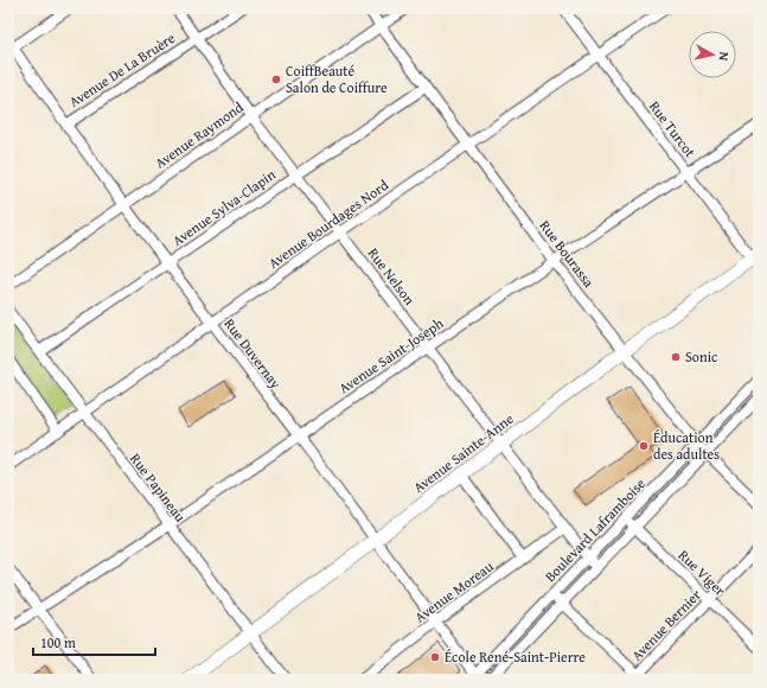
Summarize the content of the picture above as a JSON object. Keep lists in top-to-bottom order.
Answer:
{
  "streets": {
    "main road": ["Avenue Sainte-Anne"],
    "street": [
      "Avenue De La Bruère",
      "Rue Turcot",
      "Avenue Raymond",
      "Avenue Sylva-Clapin",
      "Avenue Bourdages Nord",
      "Rue Bourassa",
      "Rue Nelson",
      "Rue Duvernay",
      "Avenue Saint-Joseph",
      "Rue Papineau",
      "Boulevard Laframboise",
      "Rue Viger",
      "Avenue Moreau",
      "Avenue Bernier"
    ]
  },
  "crossings": [
    ["Avenue De La Bruère", "Rue Nelson"],
    ["Avenue De La Bruère", "Rue Duvernay"],
    ["Rue Turcot", "Avenue Bourdages Nord"],
    ["Rue Turcot", "Avenue Saint-Joseph"],
    ["Rue Turcot", "Avenue Sainte-Anne"],
    ["Avenue Raymond", "Rue Bourassa"],
    ["Avenue Raymond", "Rue Nelson"],
    ["Avenue Raymond", "Rue Duvernay"],
    ["Avenue Sylva-Clapin", "Rue Bourassa"],
    ["Avenue Sylva-Clapin", "Rue Nelson"],
    ["Avenue Sylva-Clapin", "Rue Duvernay"],
    ["Avenue Sylva-Clapin", "Rue Papineau"],
    ["Avenue Bourdages Nord", "Rue Bourassa"],
    ["Avenue Bourdages Nord", "Rue Nelson"],
    ["Avenue Bourdages Nord", "Rue Duvernay"],
    ["Avenue Bourdages Nord", "Rue Papineau"],
    ["Rue Bourassa", "Avenue Saint-Joseph"],
    ["Rue Bourassa", "Avenue Sainte-Anne"],
    ["Rue Bourassa", "Boulevard Laframboise"],
    ["Rue Nelson", "Avenue Saint-Joseph"],
    ["Rue Nelson", "Avenue Sainte-Anne"],
    ["Rue Nelson", "Boulevard Laframboise"],
    ["Rue Nelson", "Avenue Moreau"],
    ["Rue Duvernay", "Avenue Saint-Joseph"],
    ["Rue Duvernay", "Avenue Sainte-Anne"],
    ["Rue Duvernay", "Boulevard Laframboise"],
    ["Rue Duvernay", "Avenue Moreau"],
    ["Avenue Saint-Joseph", "Rue Papineau"],
    ["Avenue Sainte-Anne", "Rue Papineau"],
    ["Boulevard Laframboise", "Rue Viger"],
    ["Rue Viger", "Avenue Bernier"]
  ],
  "places": [
    "CoiffBeauté Salon de Coiffure",
    "Sonic",
    "Éducation des adultes",
    "École René-Saint-Pierre"
  ],
  "scale_bar": "100 m",
  "north": "right"
}
